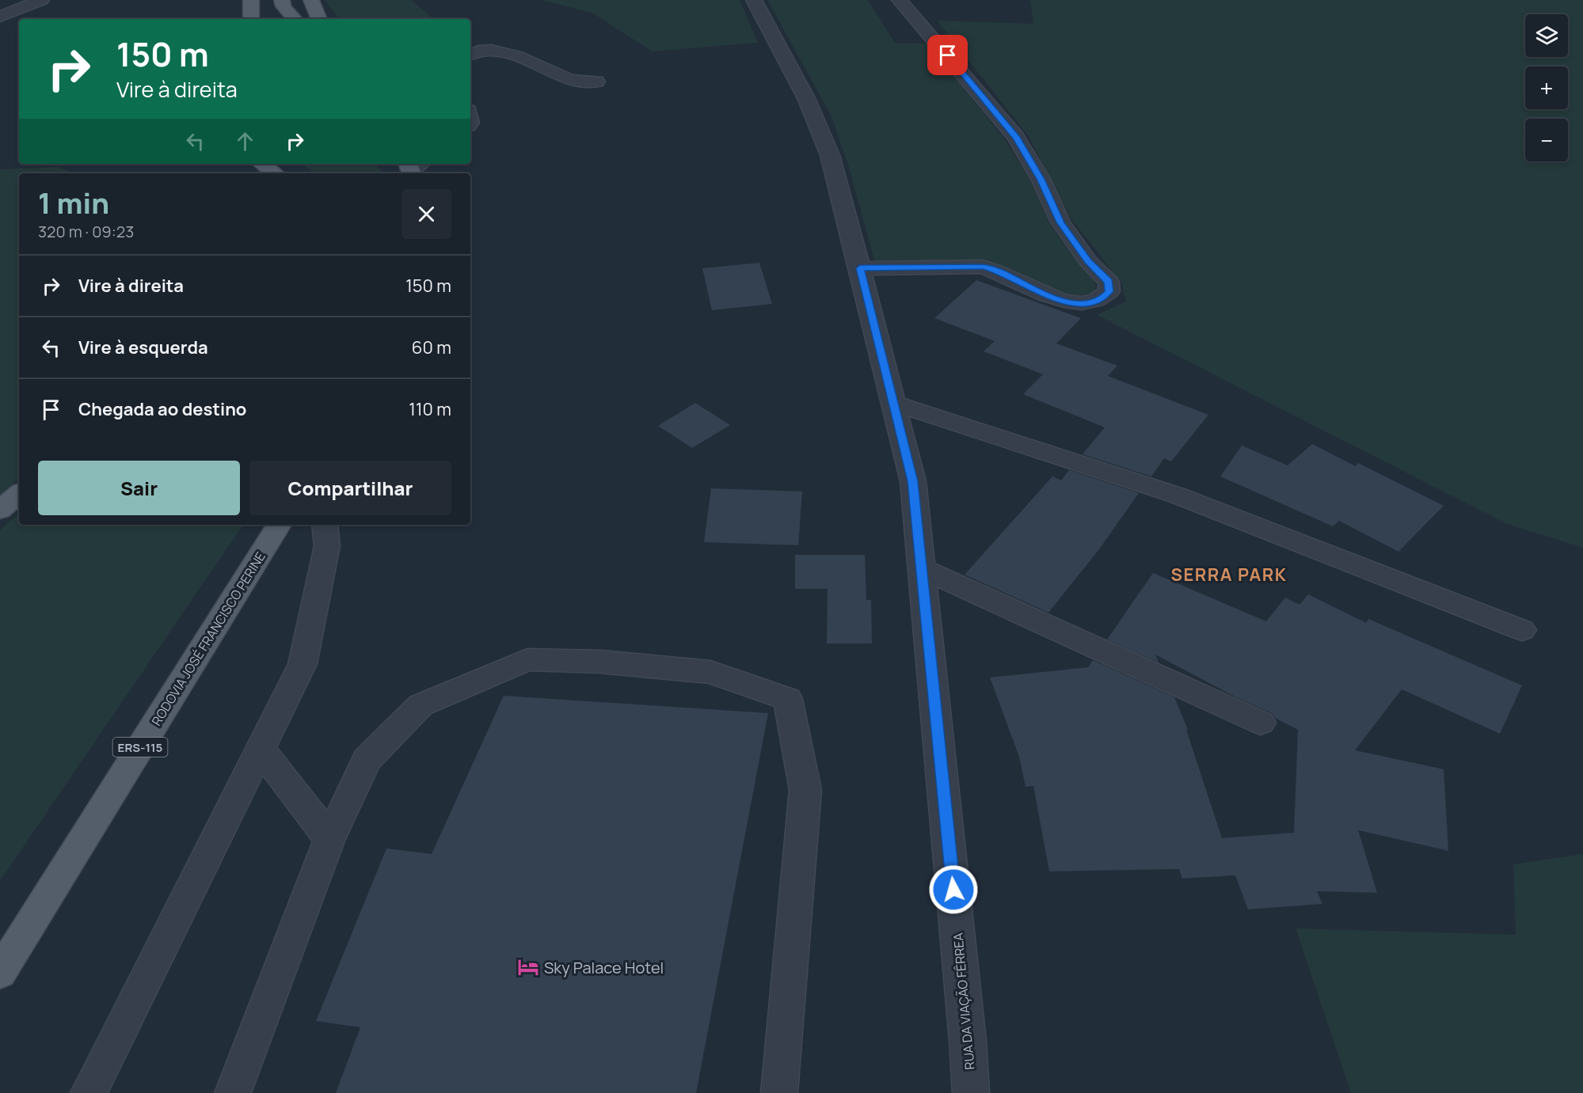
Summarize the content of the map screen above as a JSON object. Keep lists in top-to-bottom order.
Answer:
{
  "streets": {
    "main road": ["RODOVIA JOSÉ FRANCISCO PERINE", "ERS-115"],
    "street": ["RUA DA VIAÇÃO FÊRREA"]
  },
  "districts": ["SERRA PARK"],
  "places": {
    "hotel": ["Sky Palace Hotel"]
  },
  "page": {
    "map_buttons": ["+", "−"],
    "turn": ["150 m", "Vire à direita"],
    "heading": ["1 min", "320 m · 09:23"],
    "list": [
      {
        "name": "Vire à direita",
        "value": "150 m"
      },
      {
        "name": "Vire à esquerda",
        "value": "60 m"
      },
      {
        "name": "Chegada ao destino",
        "value": "110 m"
      }
    ],
    "buttons": ["Sair", "Compartilhar"]
  }
}
